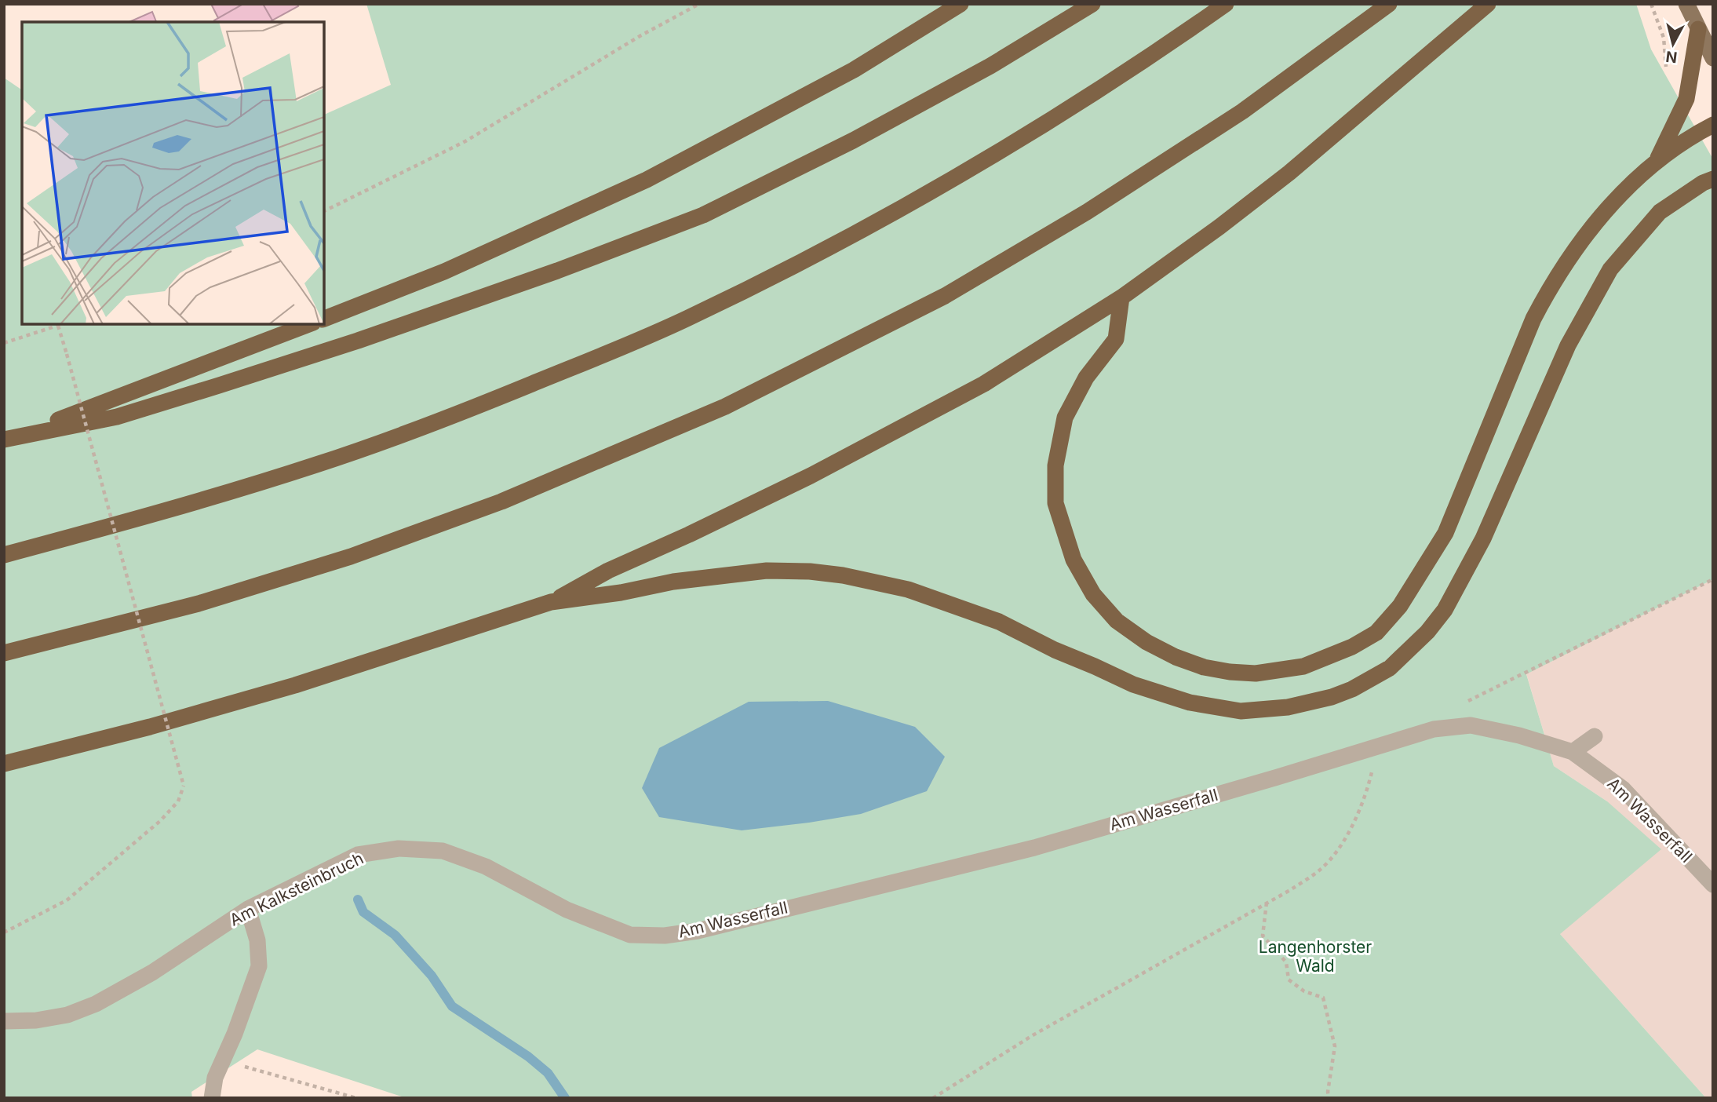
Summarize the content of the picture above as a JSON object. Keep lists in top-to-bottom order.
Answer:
{
  "streets": {
    "street": ["Am Wasserfall", "Am Kalksteinbruch"]
  },
  "crossings": [
    ["Am Wasserfall", "Am Kalksteinbruch"]
  ],
  "parks": ["Langenhorster Wald"],
  "north": "bottom"
}
